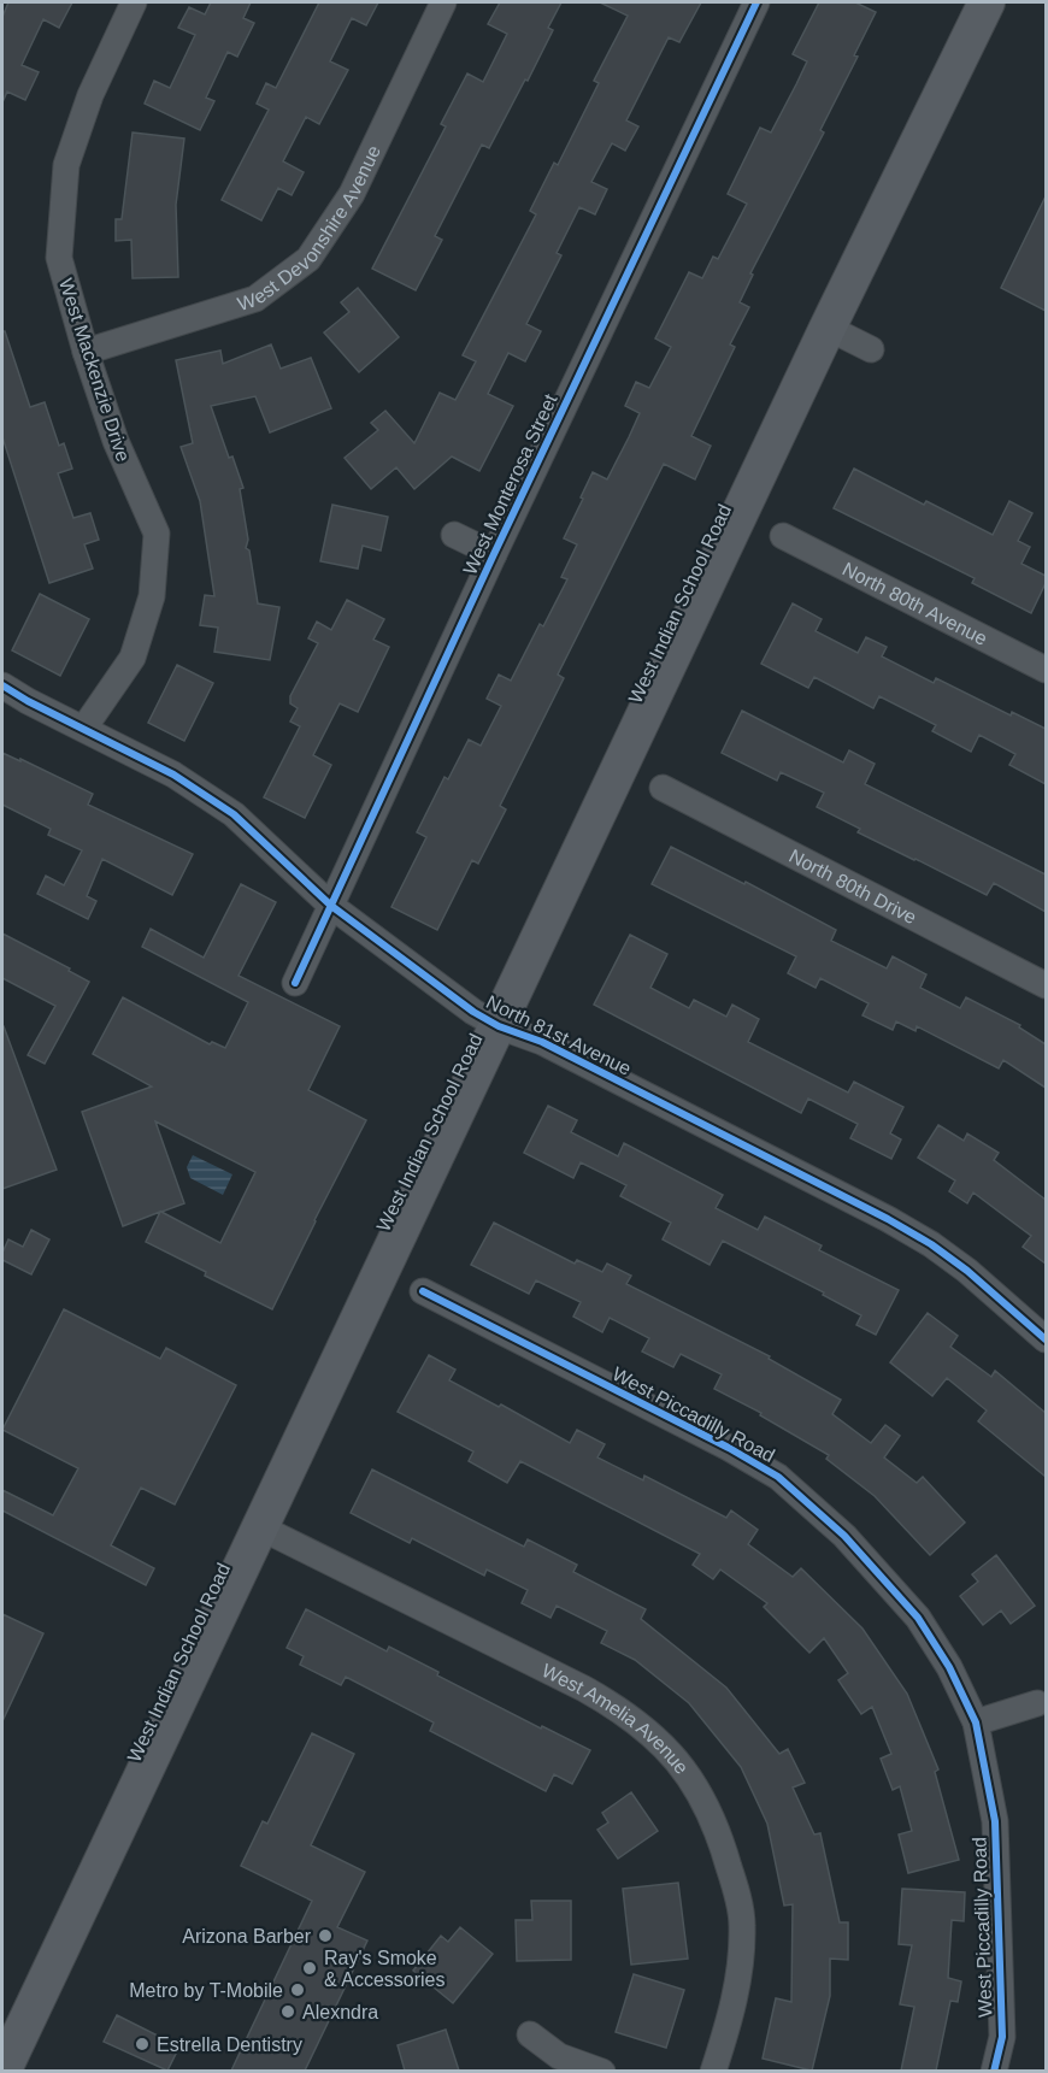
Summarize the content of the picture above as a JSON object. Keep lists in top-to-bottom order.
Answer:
{
  "streets": {
    "main road": ["West Indian School Road"],
    "street": [
      "West Devonshire Avenue",
      "West Mackenzie Drive",
      "West Monterosa Street",
      "North 80th Avenue",
      "North 80th Drive",
      "North 81st Avenue",
      "West Piccadilly Road",
      "West Amelia Avenue"
    ]
  },
  "crossings": [
    ["West Devonshire Avenue", "West Mackenzie Drive"],
    ["West Mackenzie Drive", "North 81st Avenue"],
    ["West Monterosa Street", "North 81st Avenue"],
    ["West Indian School Road", "North 81st Avenue"],
    ["West Indian School Road", "West Amelia Avenue"]
  ],
  "places": [
    "Arizona Barber",
    "Ray's Smoke & Accessories",
    "Metro by T-Mobile",
    "Alexndra",
    "Estrella Dentistry"
  ]
}
